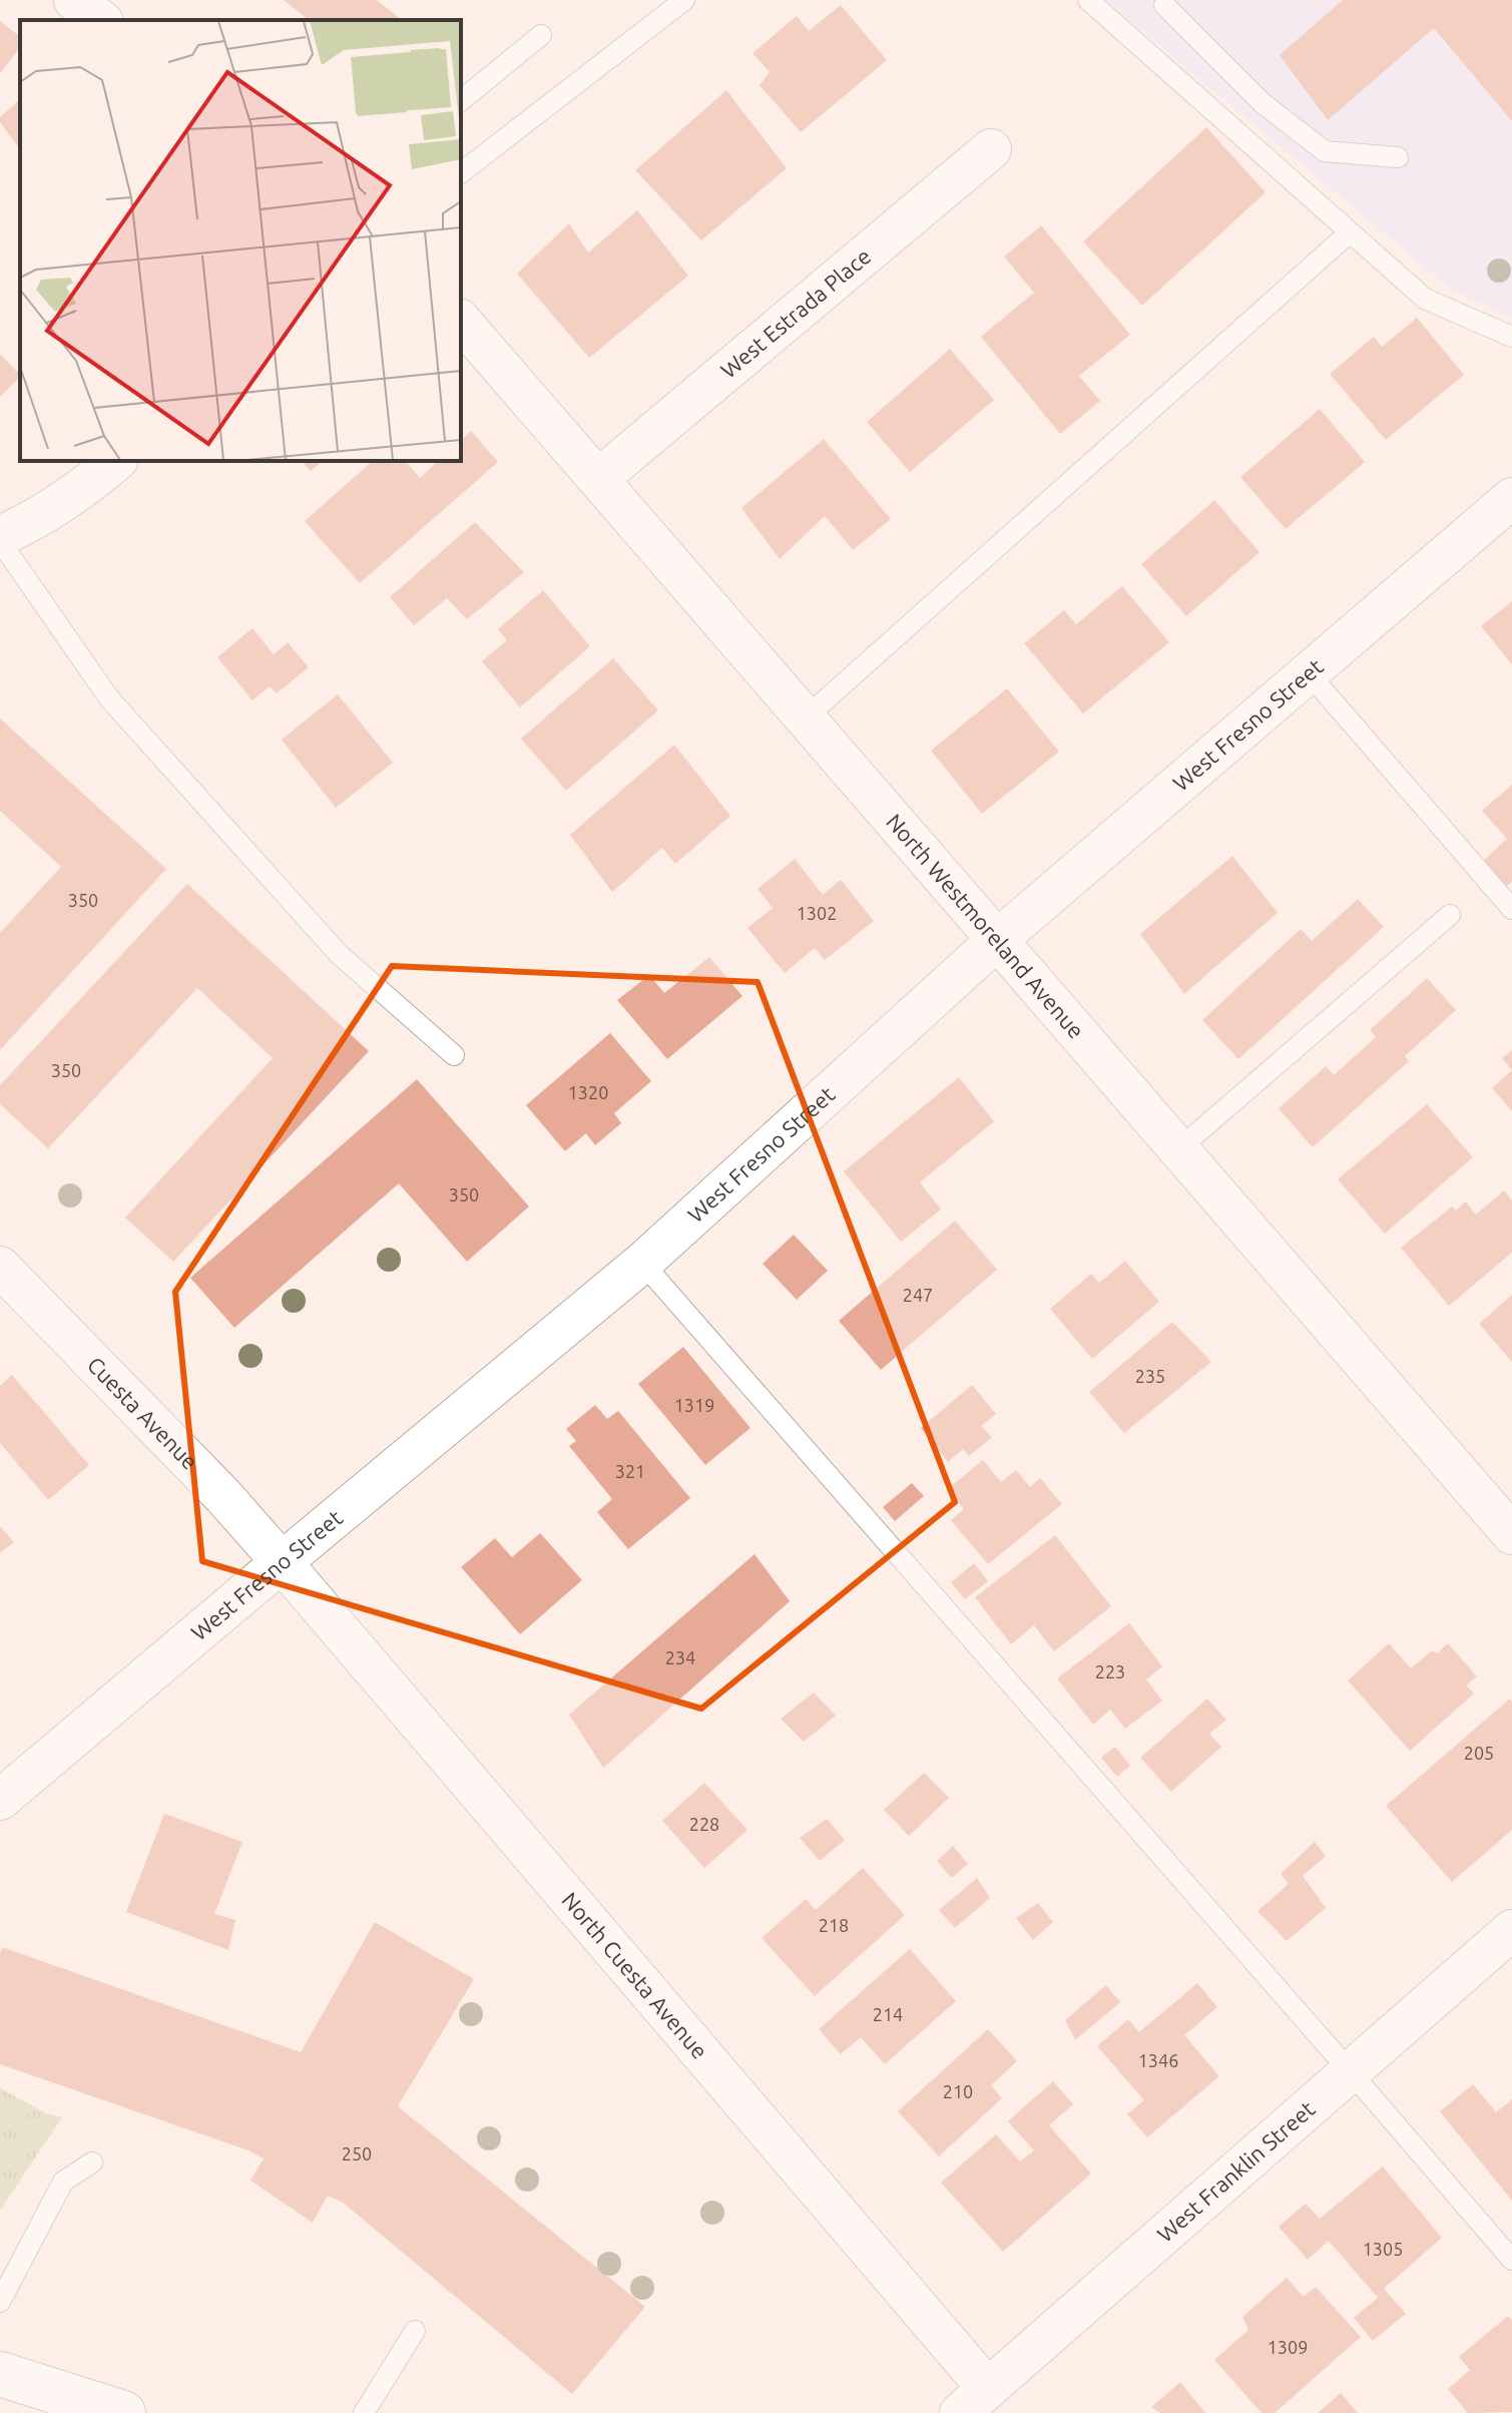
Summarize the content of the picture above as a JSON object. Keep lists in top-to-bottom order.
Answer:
{
  "streets": {
    "street": [
      "West Estrada Place",
      "West Fresno Street",
      "North Westmoreland Avenue",
      "Cuesta Avenue",
      "North Cuesta Avenue",
      "West Franklin Street"
    ]
  },
  "crossings": [
    ["West Estrada Place", "North Westmoreland Avenue"],
    ["West Fresno Street", "North Westmoreland Avenue"],
    ["West Fresno Street", "Cuesta Avenue"],
    ["West Fresno Street", "North Cuesta Avenue"],
    ["Cuesta Avenue", "North Cuesta Avenue"],
    ["North Cuesta Avenue", "West Franklin Street"]
  ],
  "house_numbers": [
    "350",
    "1302",
    "350",
    "1320",
    "350",
    "247",
    "235",
    "1319",
    "321",
    "234",
    "223",
    "205",
    "228",
    "218",
    "214",
    "1346",
    "210",
    "250",
    "1305",
    "1309"
  ]
}
